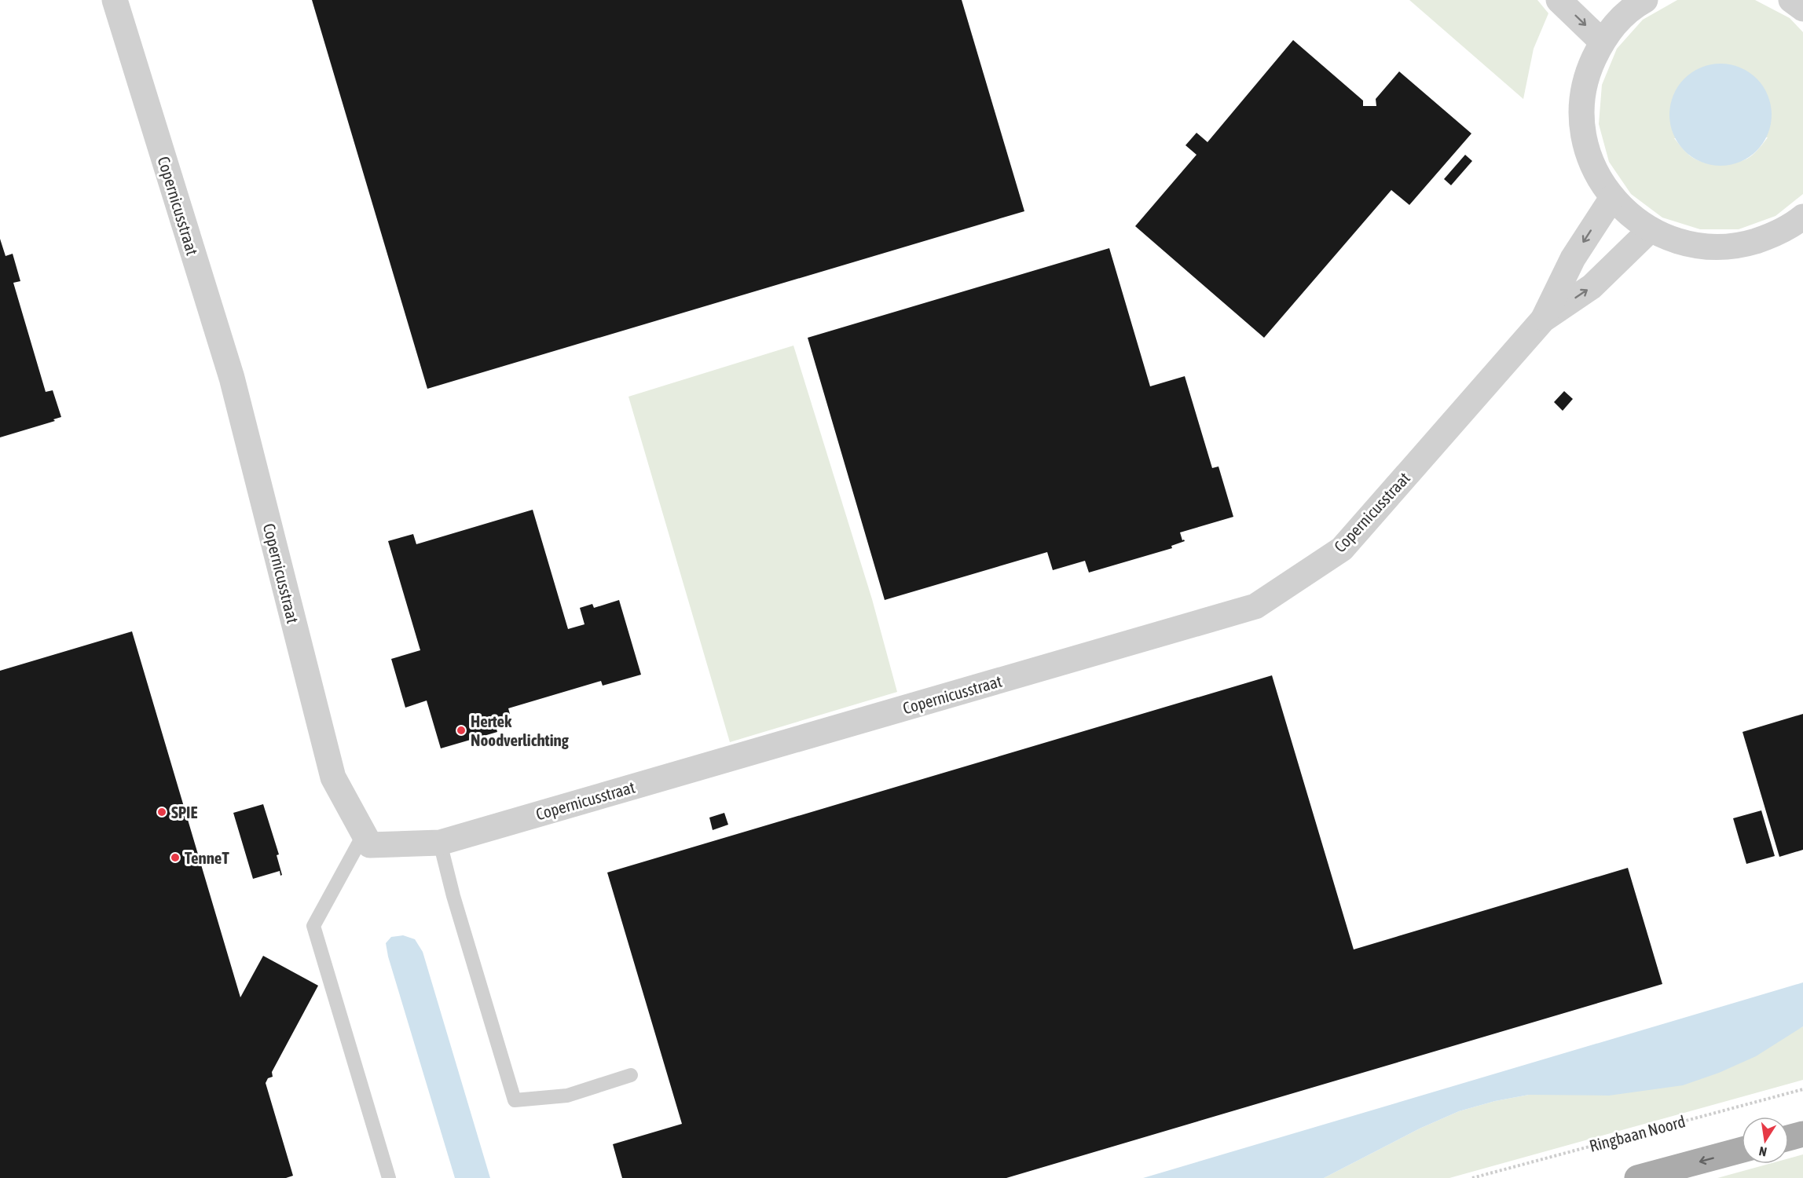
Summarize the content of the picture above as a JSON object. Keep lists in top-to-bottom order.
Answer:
{
  "streets": {
    "street": ["Copernicusstraat"],
    "path": ["Ringbaan Noord"]
  },
  "places": ["Hertek Noodverlichting", "SPIE", "TenneT"],
  "north": "bottom"
}
